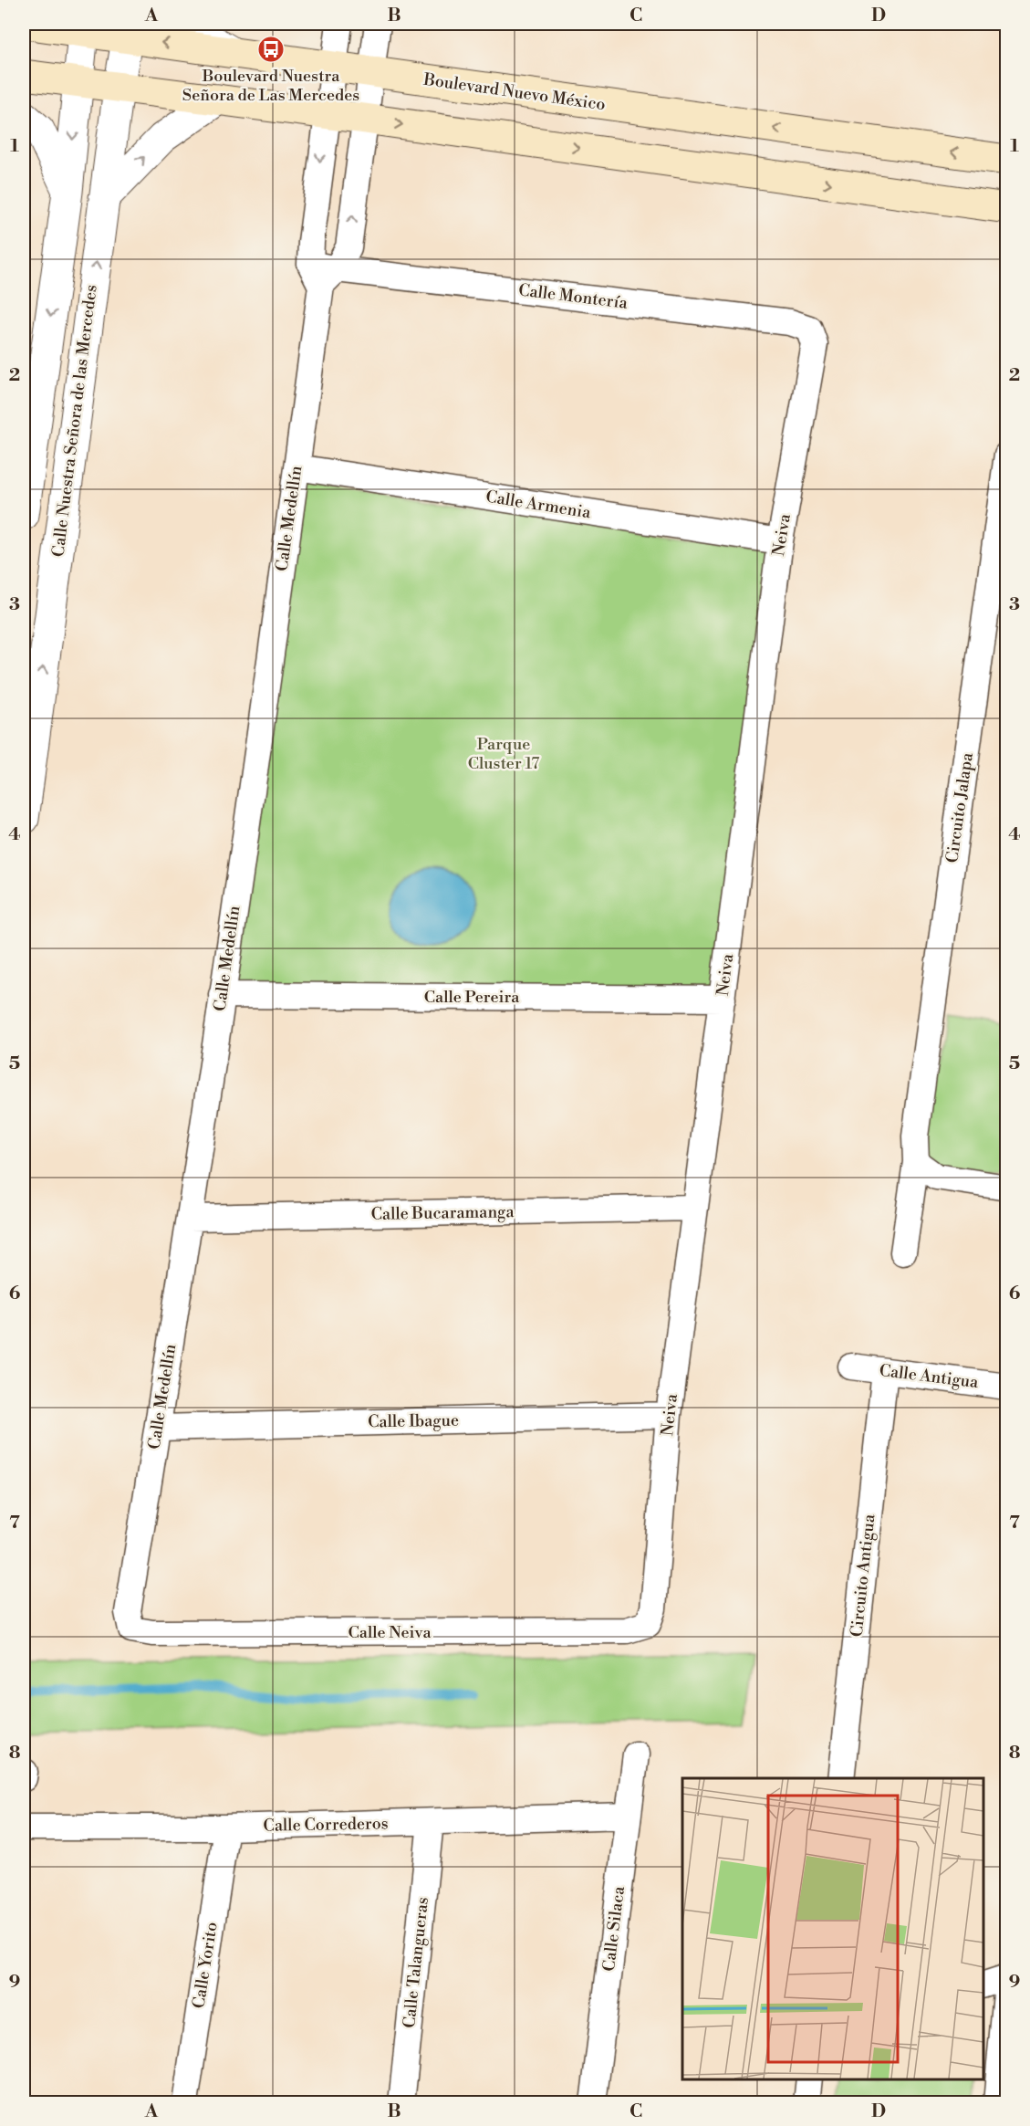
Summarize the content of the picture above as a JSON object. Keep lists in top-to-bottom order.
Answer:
{
  "streets": {
    "main road": ["Boulevard Nuevo México"],
    "street": [
      "Calle Montería",
      "Calle Nuestra Señora de las Mercedes",
      "Calle Armenia",
      "Calle Medellín",
      "Neiva",
      "Circuito Jalapa",
      "Calle Pereira",
      "Calle Bucaramanga",
      "Calle Antigua",
      "Calle Ibague",
      "Circuito Antigua",
      "Calle Neiva",
      "Calle Correderos",
      "Calle Silaca",
      "Calle Talangueras",
      "Calle Yorito"
    ]
  },
  "crossings": [
    ["Boulevard Nuevo México", "Calle Nuestra Señora de las Mercedes"],
    ["Boulevard Nuevo México", "Calle Medellín"],
    ["Calle Montería", "Calle Medellín"],
    ["Calle Montería", "Neiva"],
    ["Calle Armenia", "Calle Medellín"],
    ["Calle Armenia", "Neiva"],
    ["Calle Medellín", "Calle Pereira"],
    ["Calle Medellín", "Calle Bucaramanga"],
    ["Calle Medellín", "Calle Ibague"],
    ["Calle Medellín", "Calle Neiva"],
    ["Neiva", "Calle Pereira"],
    ["Neiva", "Calle Bucaramanga"],
    ["Neiva", "Calle Ibague"],
    ["Neiva", "Calle Neiva"],
    ["Calle Antigua", "Circuito Antigua"],
    ["Calle Correderos", "Calle Silaca"],
    ["Calle Correderos", "Calle Talangueras"],
    ["Calle Correderos", "Calle Yorito"]
  ],
  "parks": ["Parque Cluster 17"],
  "places": {
    "bus stop": ["Boulevard Nuestra Señora de Las Mercedes"]
  },
  "grid": {
    "columns": [
      "A",
      "B",
      "C",
      "D"
    ],
    "rows": [
      "1",
      "2",
      "3",
      "4",
      "5",
      "6",
      "7",
      "8",
      "9"
    ]
  }
}
